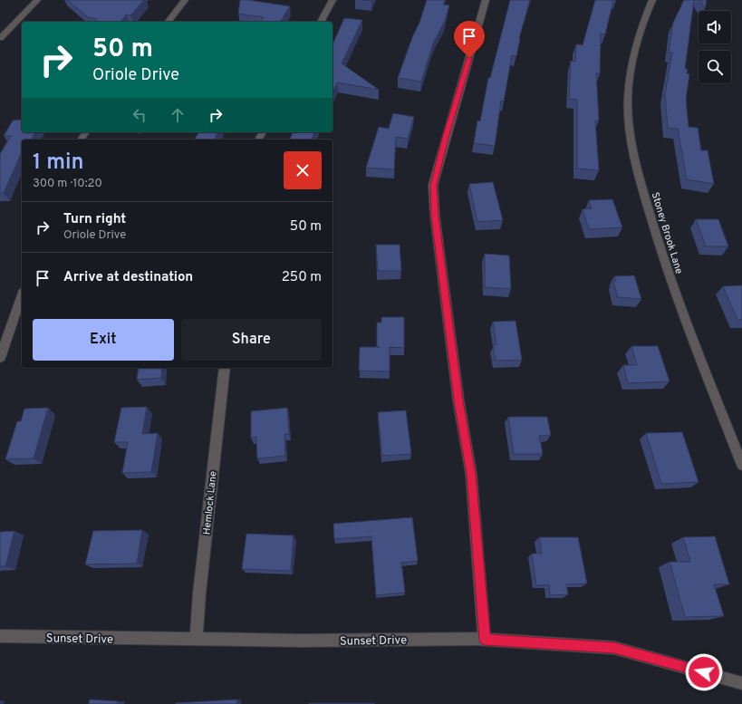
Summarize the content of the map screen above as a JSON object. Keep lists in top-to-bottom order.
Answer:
{
  "streets": {
    "street": ["Stoney Brook Lane", "Hemlock Lane", "Sunset Drive"]
  },
  "crossings": [
    ["Hemlock Lane", "Sunset Drive"]
  ],
  "page": {
    "turn": ["50 m", "Oriole Drive"],
    "heading": ["1 min", "300 m · 10:20"],
    "list": [
      {
        "name": "Turn right",
        "note": "Oriole Drive",
        "value": "50 m"
      },
      {
        "name": "Arrive at destination",
        "value": "250 m"
      }
    ],
    "buttons": ["Exit", "Share"]
  }
}
